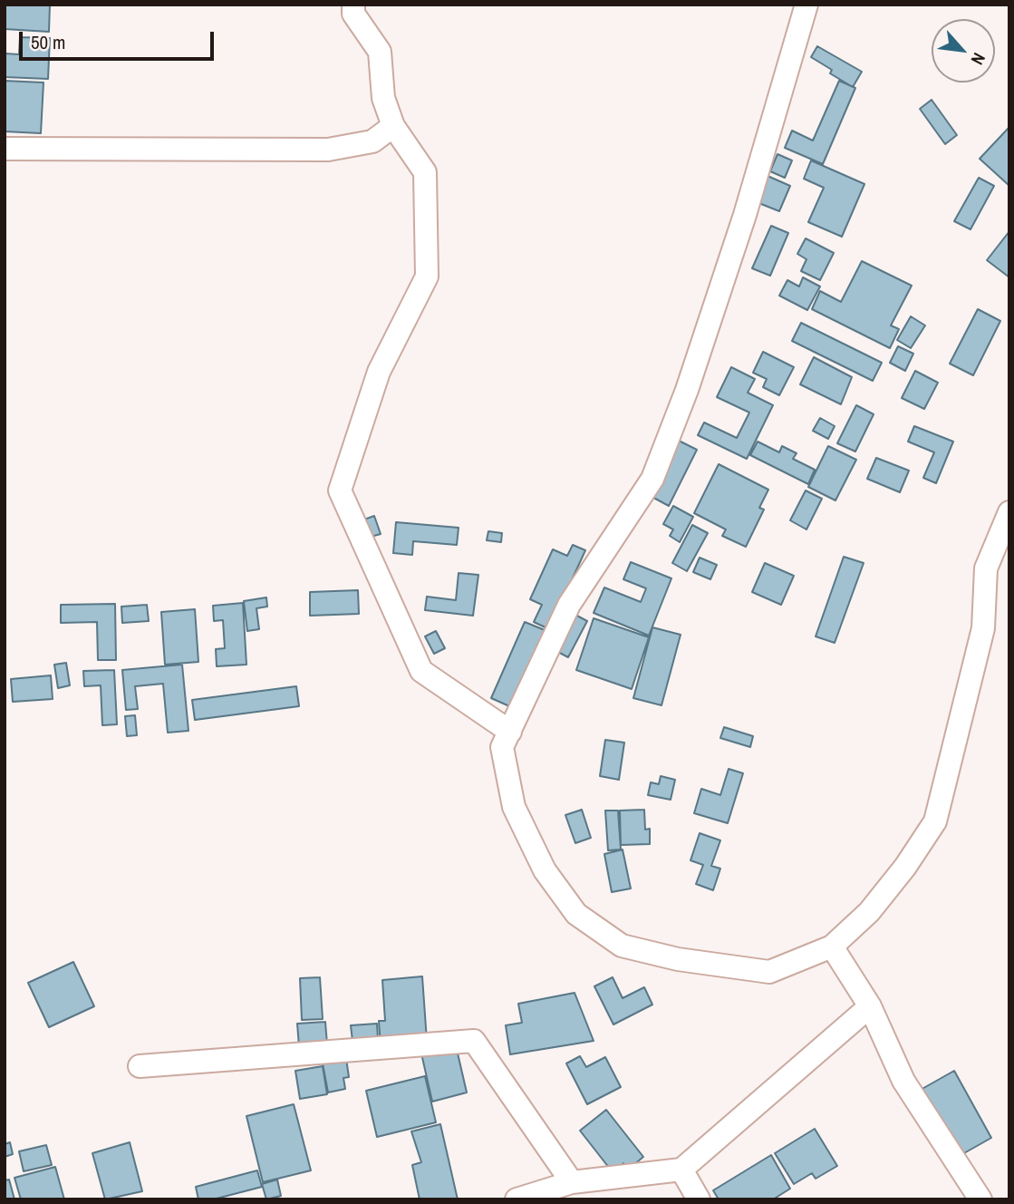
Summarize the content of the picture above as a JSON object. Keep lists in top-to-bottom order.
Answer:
{
  "scale_bar": "50 m",
  "north": "bottom right"
}
